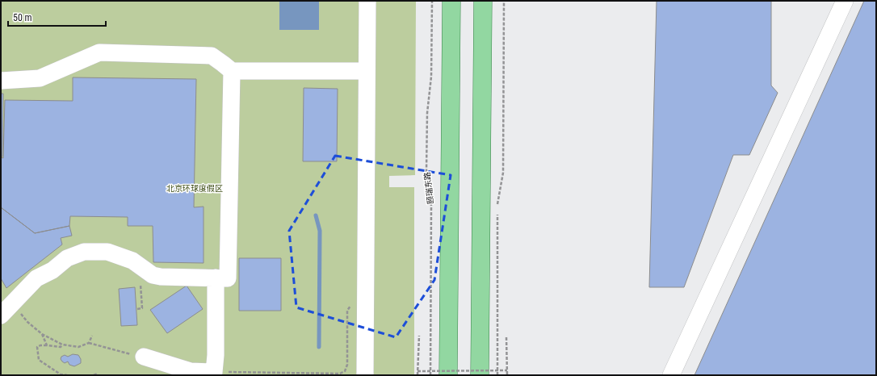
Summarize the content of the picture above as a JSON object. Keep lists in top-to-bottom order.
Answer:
{
  "streets": {
    "path": ["颐瑞东路"]
  },
  "parks": ["北京环球度假区"],
  "scale_bar": "50 m"
}
